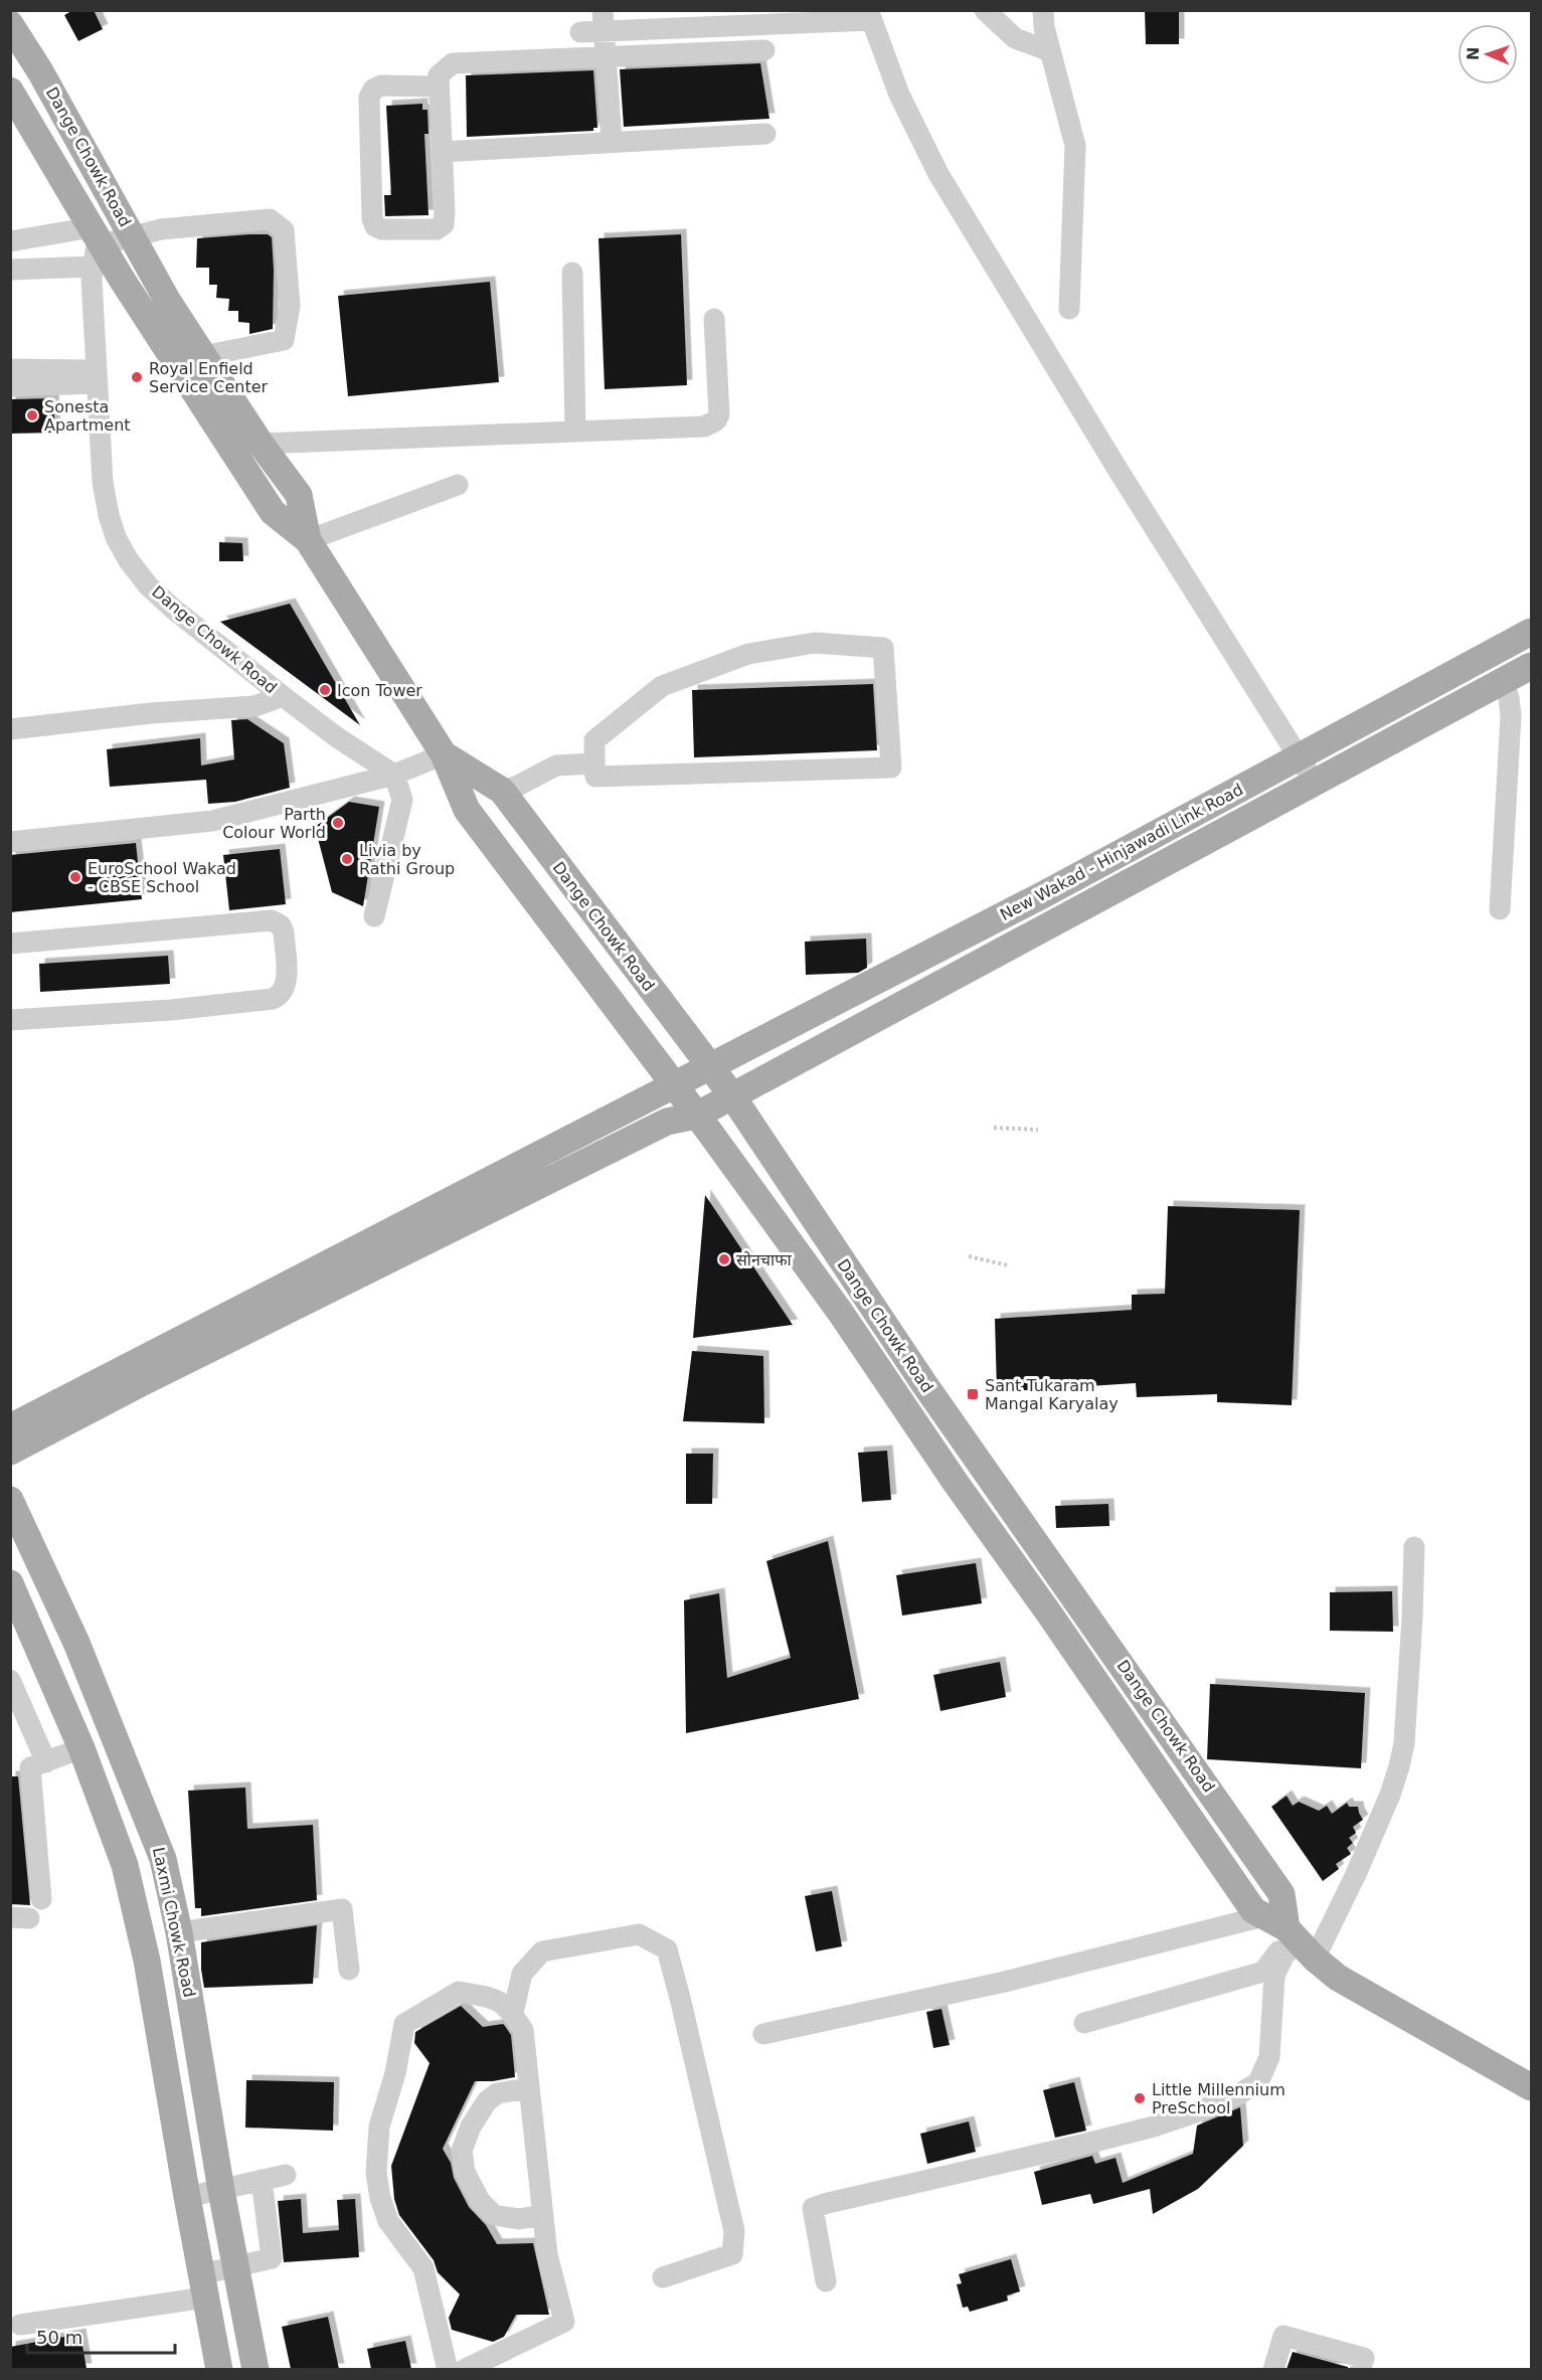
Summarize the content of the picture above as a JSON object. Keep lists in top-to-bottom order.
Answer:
{
  "streets": {
    "main road": ["Dange Chowk Road", "New Wakad - Hinjawadi Link Road", "Laxmi Chowk Road"]
  },
  "crossings": [
    ["Dange Chowk Road", "New Wakad - Hinjawadi Link Road"]
  ],
  "places": {
    "other": [
      "Royal Enfield Service Center",
      "Sonesta Apartment",
      "Icon Tower",
      "Parth Colour World",
      "Livia by Rathi Group",
      "EuroSchool Wakad - CBSE School",
      "सोनचाफा",
      "Little Millennium PreSchool"
    ],
    "transit": ["Sant Tukaram Mangal Karyalay"]
  },
  "scale_bar": "50 m",
  "north": "left"
}
